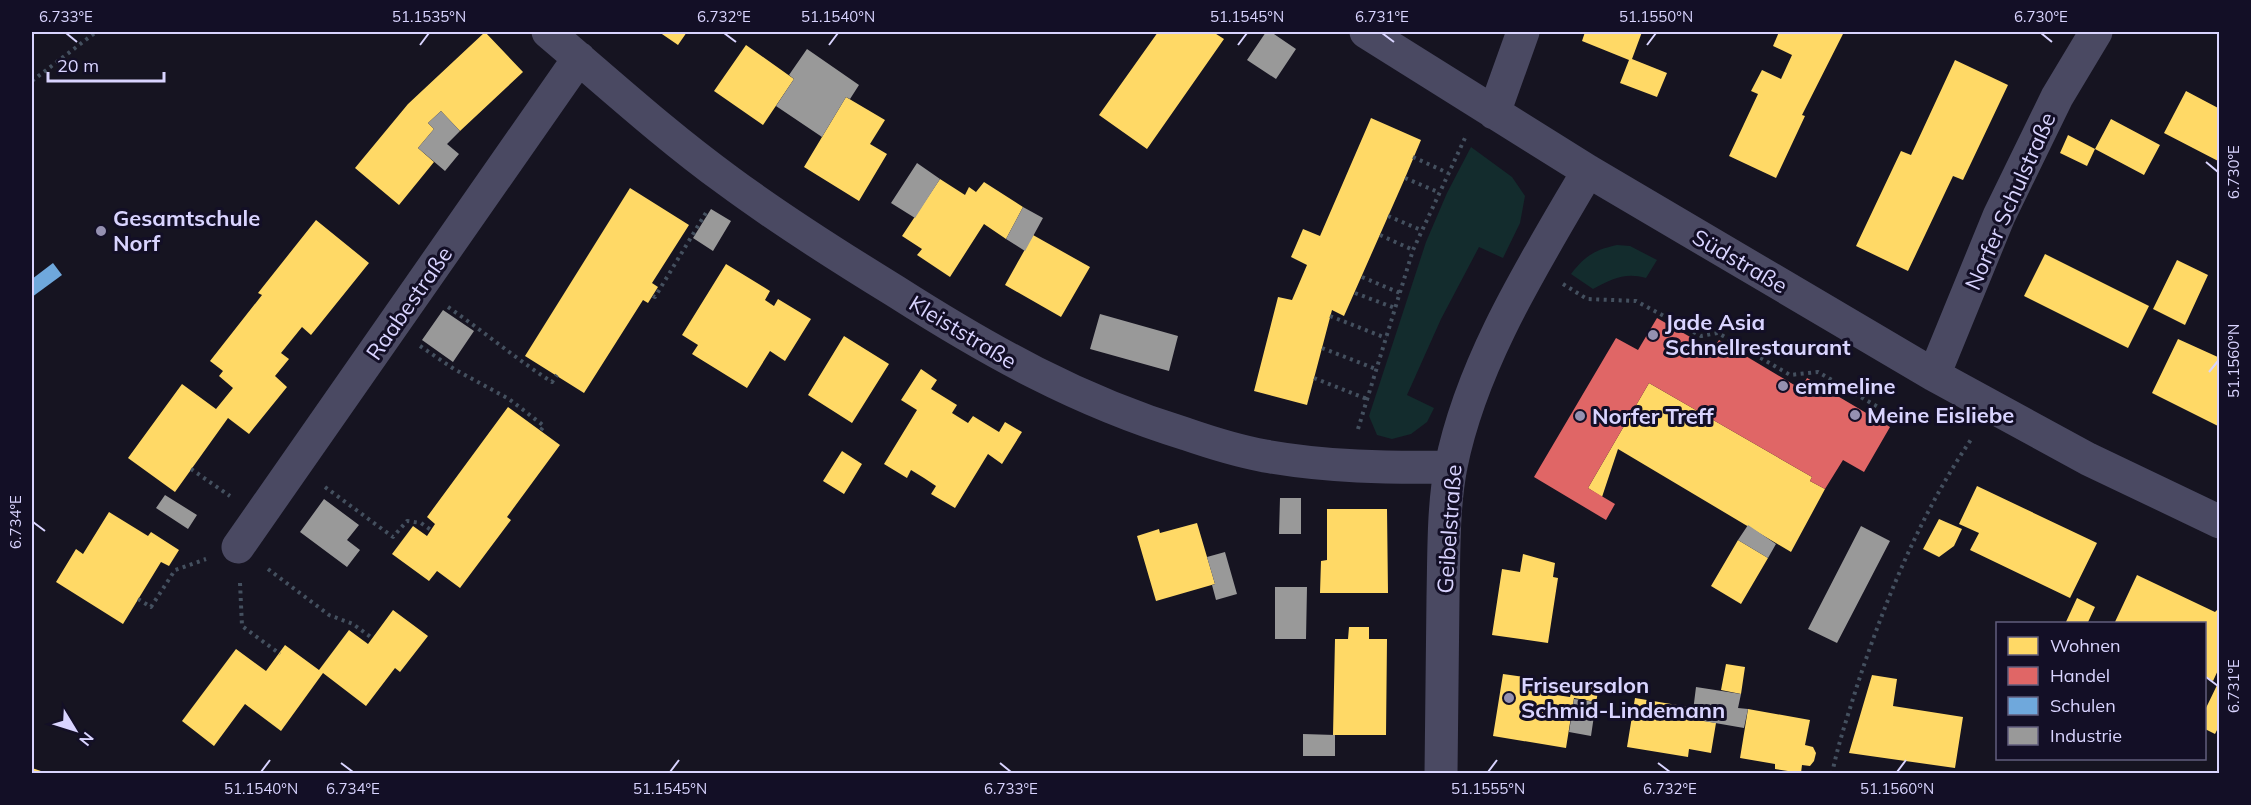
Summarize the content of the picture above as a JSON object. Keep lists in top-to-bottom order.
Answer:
{
  "streets": {
    "street": [
      "Norfer Schulstraße",
      "Südstraße",
      "Raabestraße",
      "Kleiststraße",
      "Geibelstraße"
    ]
  },
  "crossings": [
    ["Norfer Schulstraße", "Südstraße"],
    ["Südstraße", "Geibelstraße"],
    ["Raabestraße", "Kleiststraße"],
    ["Kleiststraße", "Geibelstraße"]
  ],
  "places": [
    "Gesamtschule Norf",
    "Jade Asia Schnellrestaurant",
    "emmeline",
    "Meine Eisliebe",
    "Norfer Treff",
    "Friseursalon Schmid-Lindemann"
  ],
  "legend": [
    "Wohnen",
    "Handel",
    "Schulen",
    "Industrie"
  ],
  "scale_bar": "20 m",
  "north": "bottom right",
  "coordinates": [
    "6.733°E",
    "51.1535°N",
    "6.732°E",
    "51.1540°N",
    "51.1545°N",
    "6.731°E",
    "51.1550°N",
    "6.730°E",
    "51.1560°N",
    "6.734°E",
    "51.1555°N"
  ]
}
